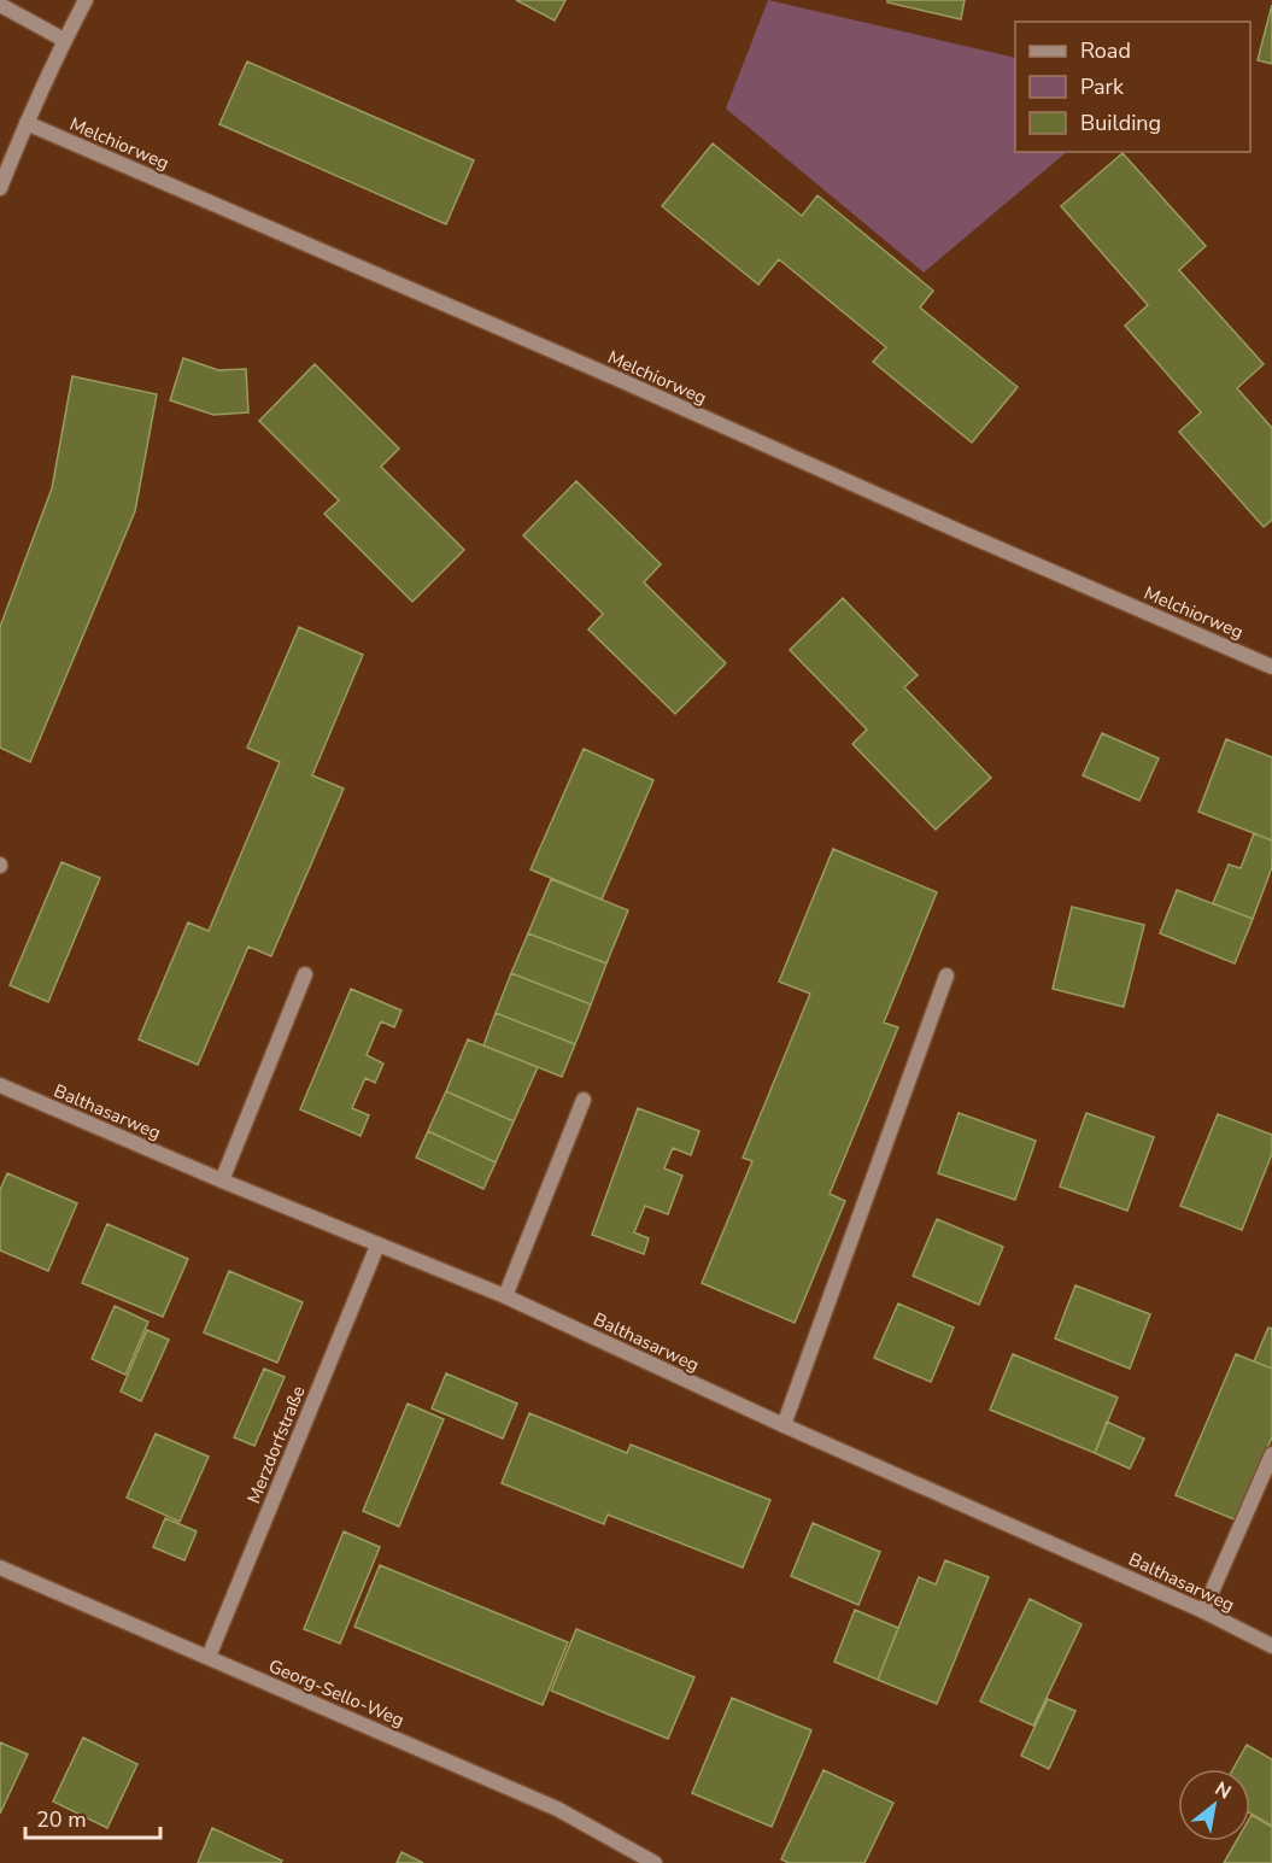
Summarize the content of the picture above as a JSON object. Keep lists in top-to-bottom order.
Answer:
{
  "streets": {
    "street": [
      "Melchiorweg",
      "Balthasarweg",
      "Merzdorfstraße",
      "Georg-Sello-Weg"
    ]
  },
  "crossings": [
    ["Balthasarweg", "Merzdorfstraße"],
    ["Merzdorfstraße", "Georg-Sello-Weg"]
  ],
  "legend": ["Road", "Park", "Building"],
  "scale_bar": "20 m",
  "north": "top right"
}
